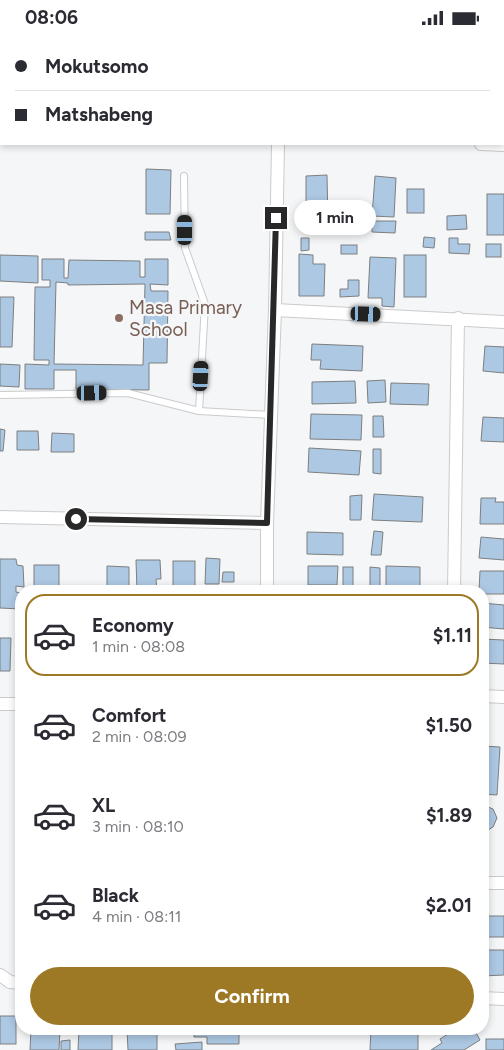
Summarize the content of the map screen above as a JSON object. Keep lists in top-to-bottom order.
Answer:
{
  "places": ["Masa Primary School"],
  "page": {
    "status": "08:06",
    "banner": ["Mokutsomo", "Matshabeng"],
    "bubble": "1 min",
    "list": [
      {
        "name": "Economy",
        "note": "1 min · 08:08",
        "value": "$1.11"
      },
      {
        "name": "Comfort",
        "note": "2 min · 08:09",
        "value": "$1.50"
      },
      {
        "name": "XL",
        "note": "3 min · 08:10",
        "value": "$1.89"
      },
      {
        "name": "Black",
        "note": "4 min · 08:11",
        "value": "$2.01"
      }
    ],
    "buttons": "Confirm"
  }
}
